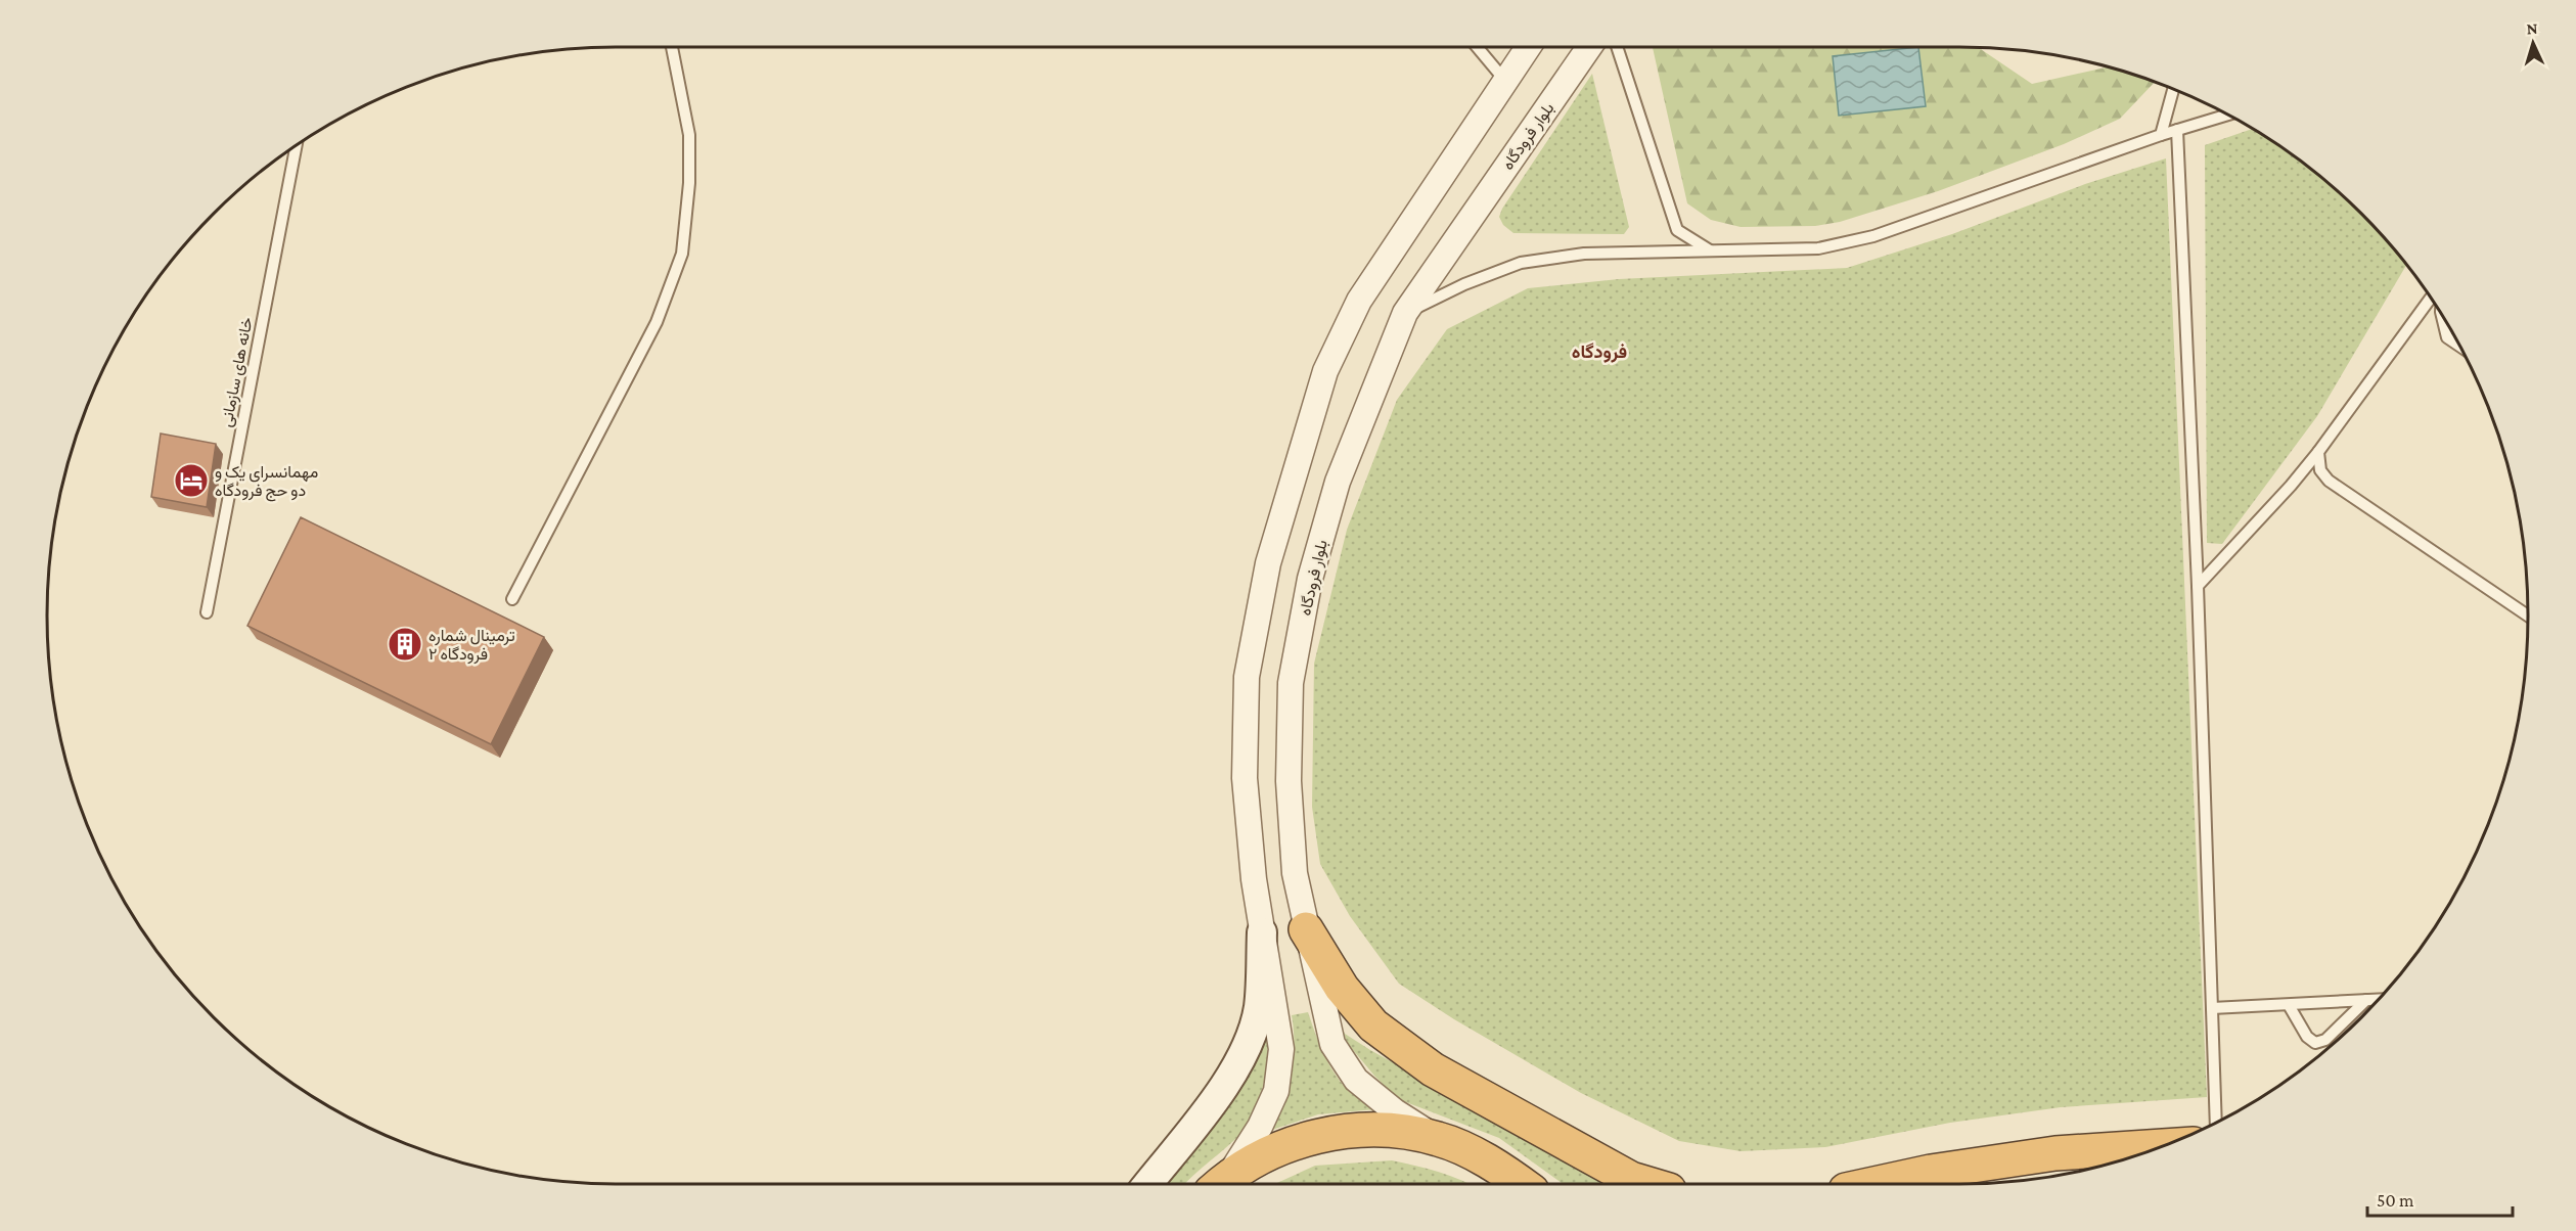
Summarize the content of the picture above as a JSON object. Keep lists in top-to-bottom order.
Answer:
{
  "streets": {
    "street": ["بلوار فرودگاه"],
    "lane": ["خانه های سازمانی"]
  },
  "districts": ["فرودگاه"],
  "places": {
    "hotel": ["مهمانسرای یک و دو حج فرودگاه"],
    "building": ["ترمينال شماره ۲ فرودگاه"]
  },
  "scale_bar": "50 m",
  "north": "top"
}
